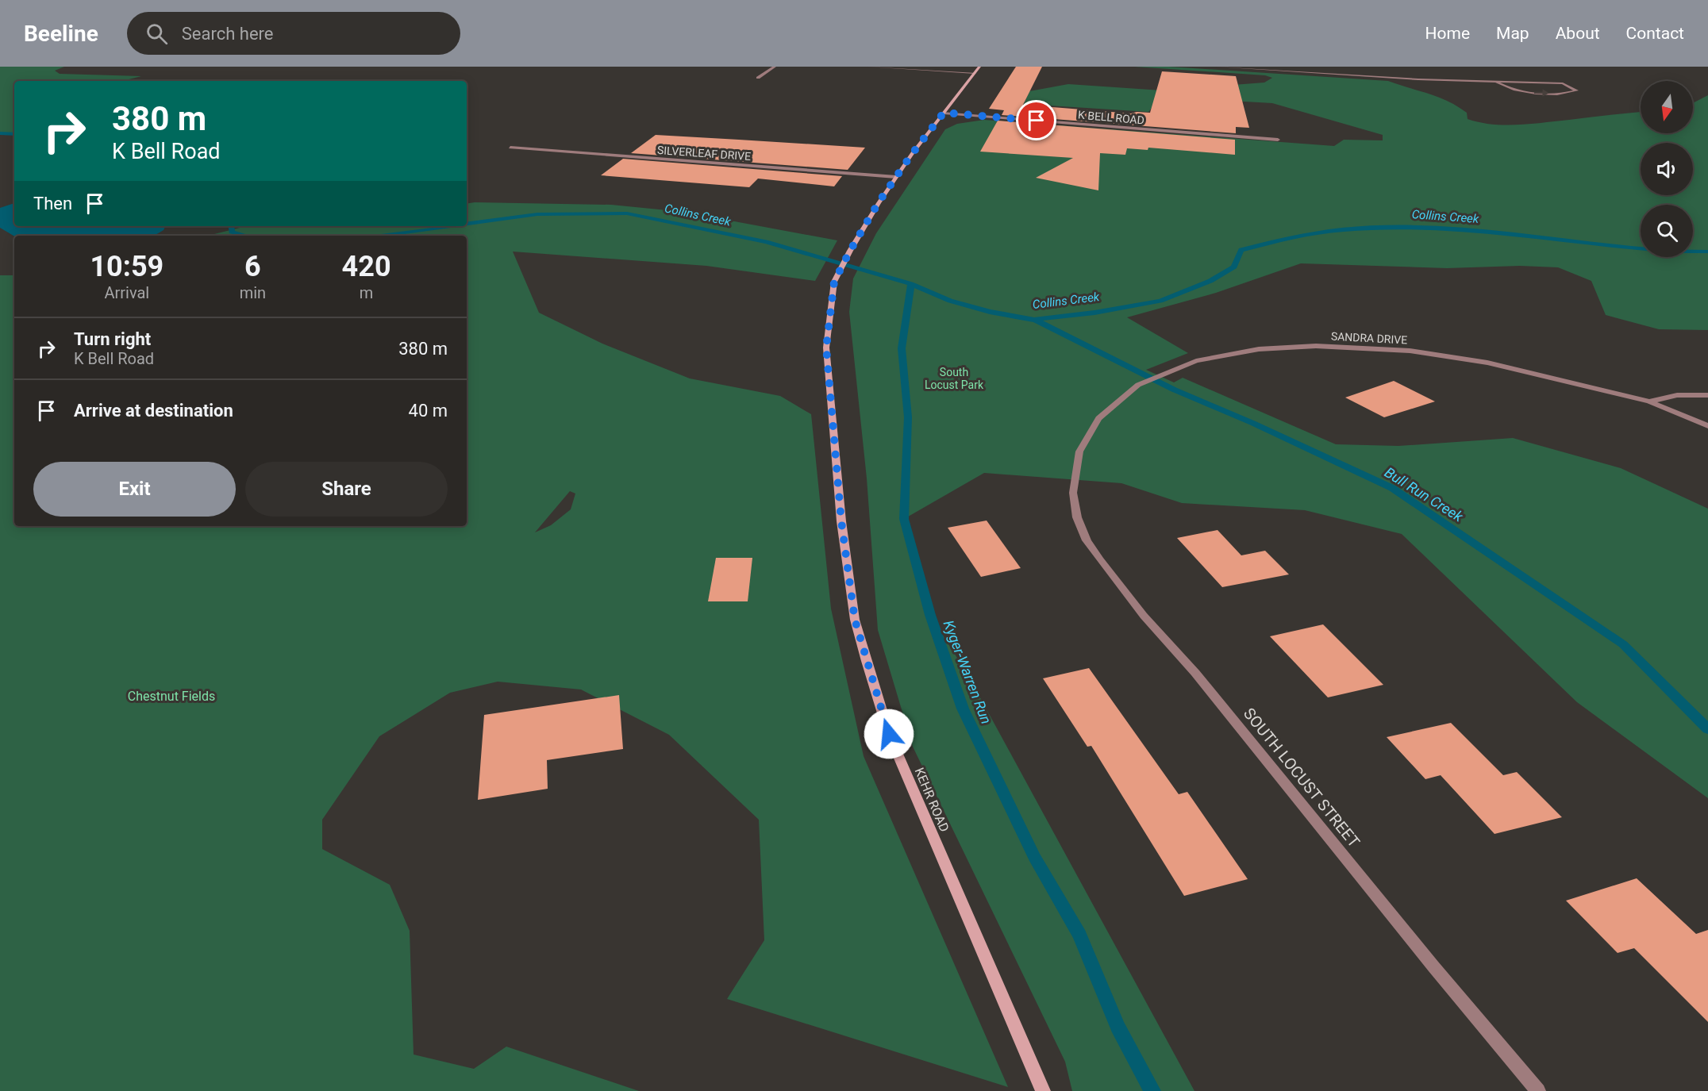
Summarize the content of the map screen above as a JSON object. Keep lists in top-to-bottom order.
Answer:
{
  "streets": {
    "street": [
      "K BELL ROAD",
      "SILVERLEAF DRIVE",
      "SANDRA DRIVE",
      "SOUTH LOCUST STREET",
      "KEHR ROAD"
    ]
  },
  "crossings": [
    ["K BELL ROAD", "KEHR ROAD"],
    ["SILVERLEAF DRIVE", "KEHR ROAD"],
    ["SANDRA DRIVE", "SOUTH LOCUST STREET"]
  ],
  "water": ["Collins Creek", "Bull Run Creek", "Kyger-Warren Run"],
  "parks": ["South Locust Park", "Chestnut Fields"],
  "north": "bottom",
  "page": {
    "header": "Beeline",
    "search": "Search here",
    "nav": [
      "Home",
      "Map",
      "About",
      "Contact"
    ],
    "turn": ["380 m", "K Bell Road"],
    "then": "Then",
    "eta": [
      "10:59",
      "Arrival",
      "6",
      "min",
      "420",
      "m"
    ],
    "list": [
      {
        "name": "Turn right",
        "note": "K Bell Road",
        "value": "380 m"
      },
      {
        "name": "Arrive at destination",
        "value": "40 m"
      }
    ],
    "buttons": ["Exit", "Share"]
  }
}
